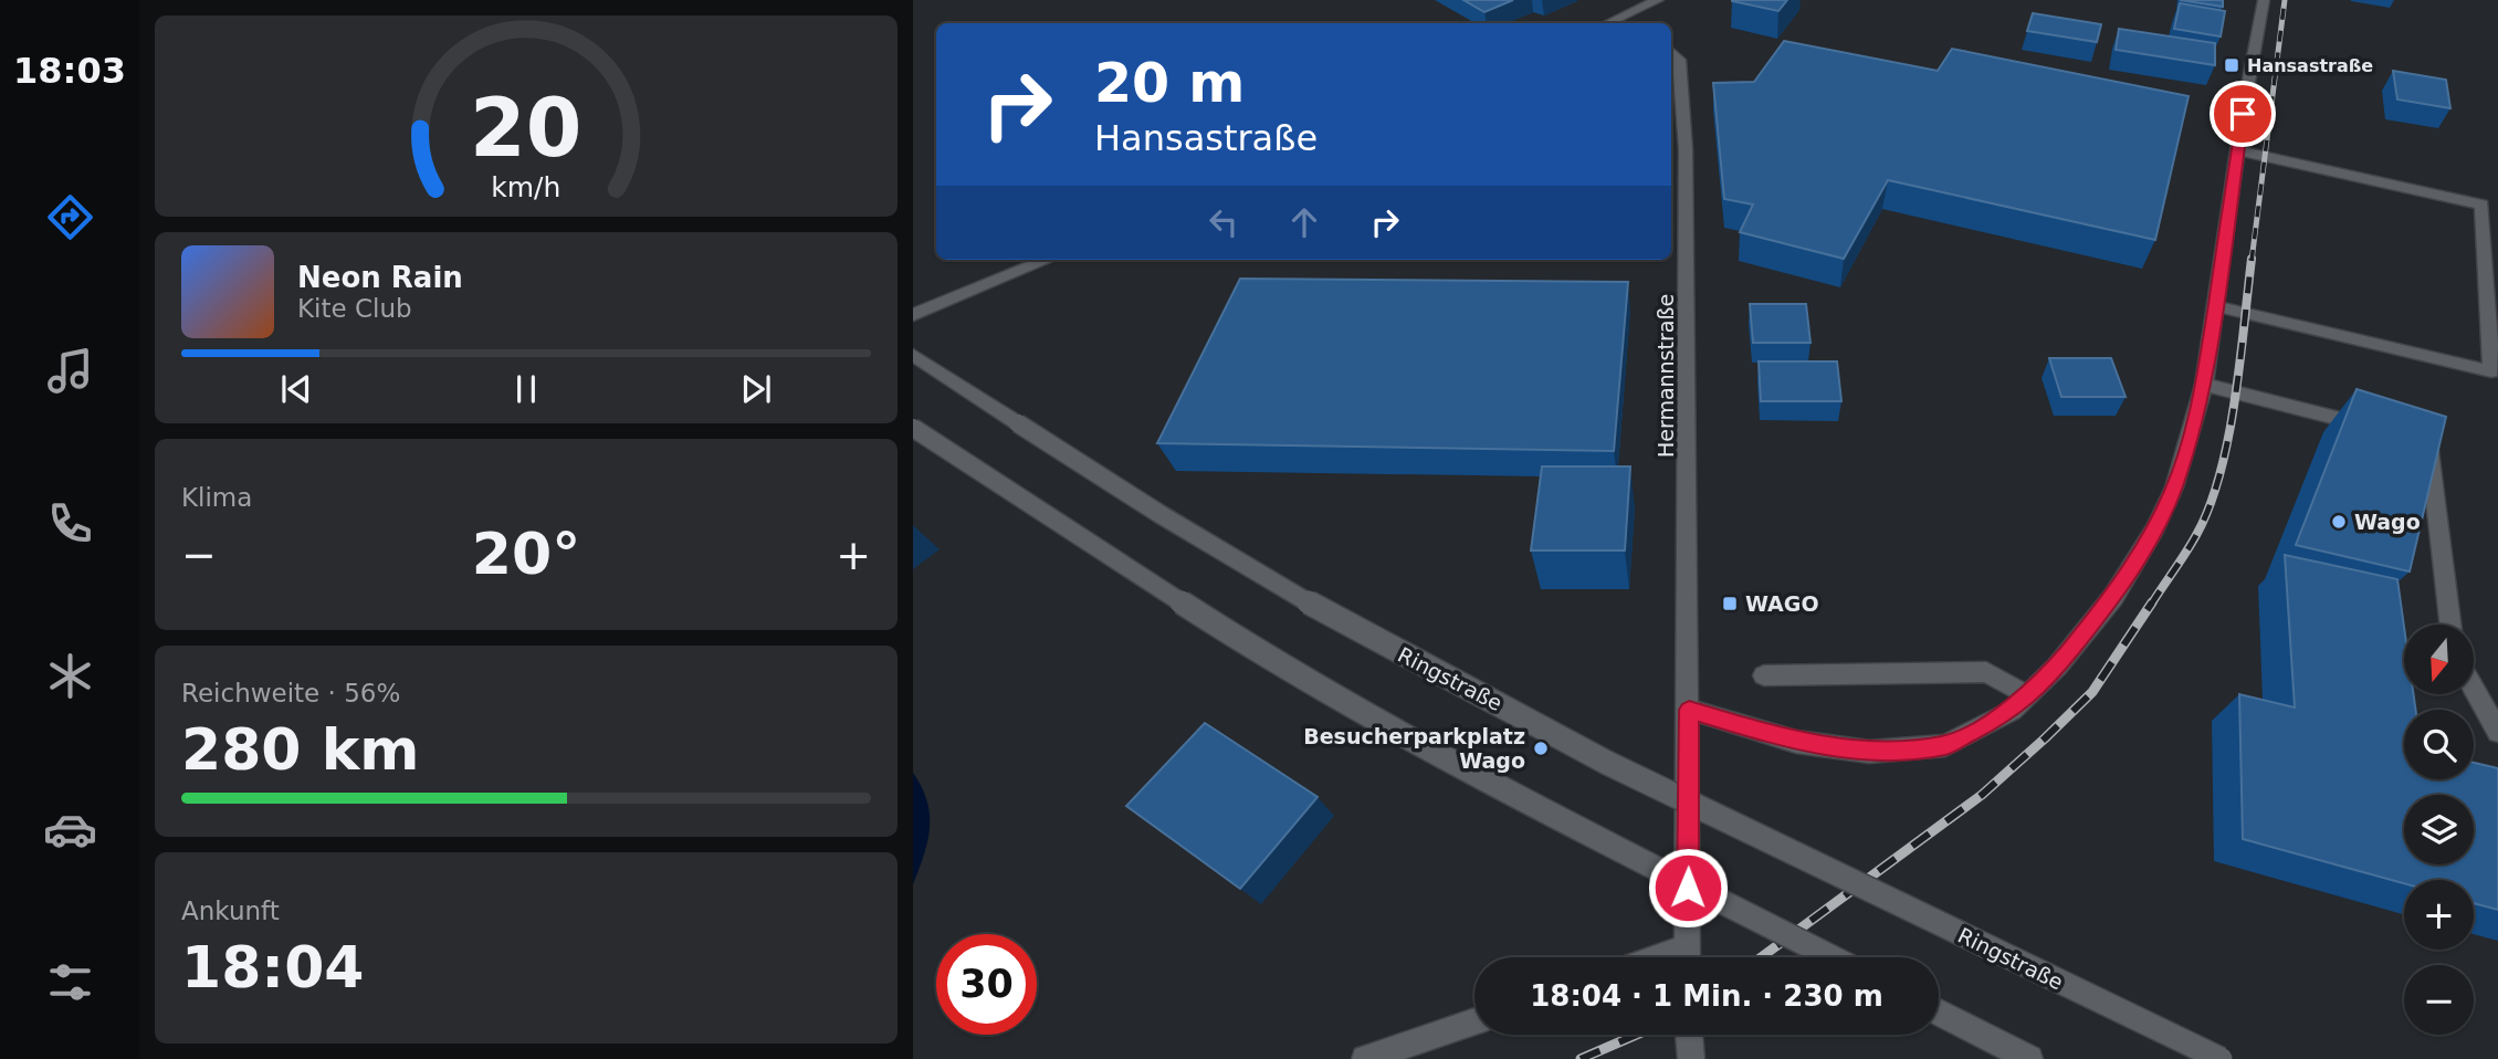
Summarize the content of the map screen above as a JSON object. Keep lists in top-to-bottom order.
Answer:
{
  "streets": {
    "street": ["Hermannstraße", "Ringstraße"]
  },
  "places": {
    "transit": ["Hansastraße", "WAGO"],
    "other": ["Wago", "Besucherparkplatz Wago"]
  },
  "north": "bottom",
  "page": {
    "tabs": "18:03",
    "turn": ["20 m", "Hansastraße"],
    "song": ["Neon Rain", "Kite Club"],
    "tile": [
      "Klima",
      ["Reichweite · 56%", "280 km"],
      ["Ankunft", "18:04"]
    ],
    "heat": ["−", "20°", "+"],
    "map_buttons": ["+", "−"],
    "limit": "30",
    "trip": "18:04 · 1 Min. · 230 m",
    "gauge": ["20", "km/h"]
  }
}
